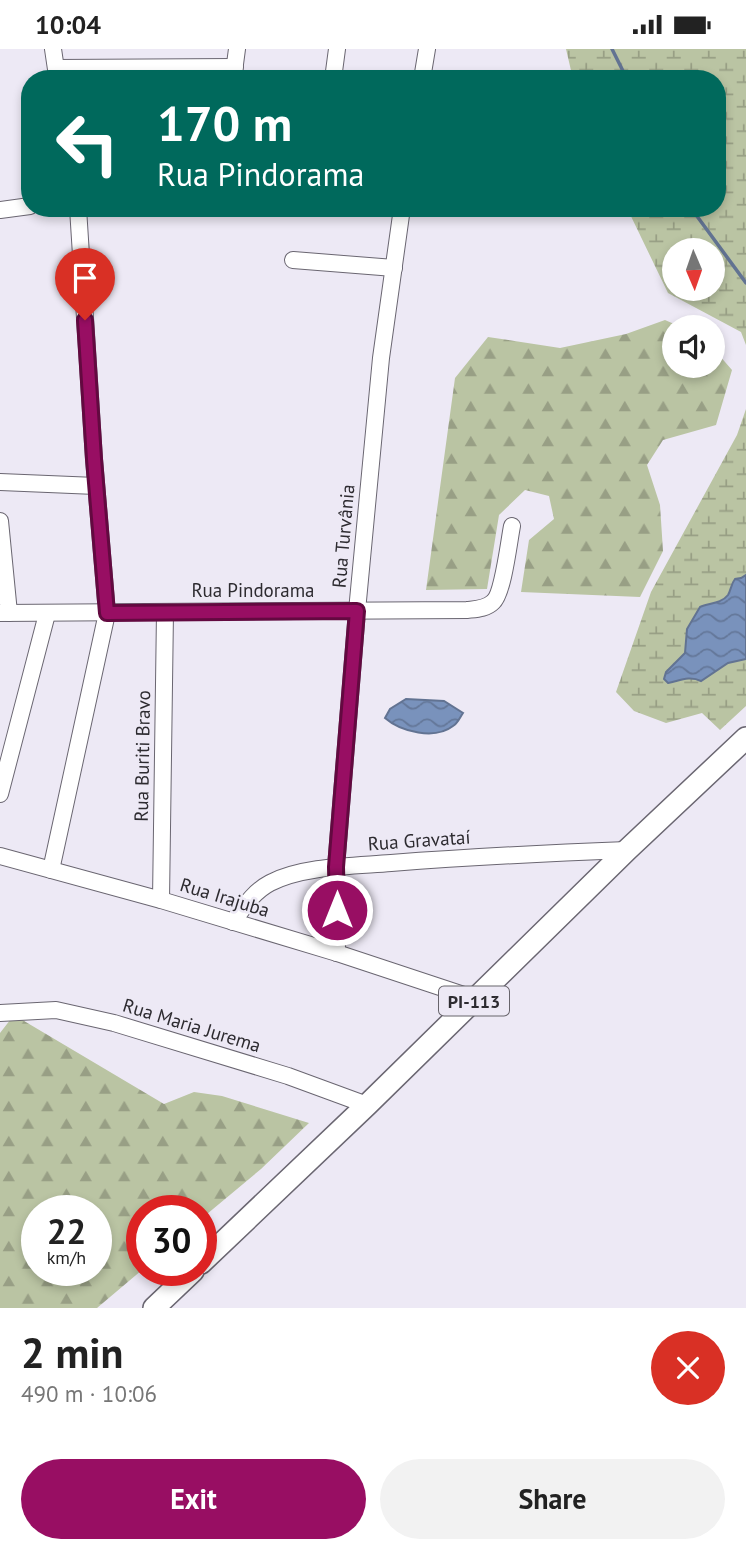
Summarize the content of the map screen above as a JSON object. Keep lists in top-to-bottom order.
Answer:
{
  "streets": {
    "main road": ["PI-113"],
    "street": [
      "Rua Turvânia",
      "Rua Pindorama",
      "Rua Buriti Bravo",
      "Rua Gravataí",
      "Rua Irajuba",
      "Rua Maria Jurema"
    ]
  },
  "crossings": [
    ["Rua Turvânia", "Rua Pindorama"],
    ["Rua Turvânia", "Rua Gravataí"],
    ["Rua Turvânia", "Rua Irajuba"],
    ["Rua Pindorama", "Rua Buriti Bravo"],
    ["Rua Buriti Bravo", "Rua Irajuba"],
    ["Rua Gravataí", "Rua Irajuba"],
    ["Rua Gravataí", "PI-113"],
    ["Rua Irajuba", "PI-113"],
    ["PI-113", "Rua Maria Jurema"]
  ],
  "north": "bottom",
  "page": {
    "status": "10:04",
    "turn": ["170 m", "Rua Pindorama"],
    "speed": "22 km/h",
    "limit": "30",
    "heading": ["2 min", "490 m · 10:06"],
    "buttons": ["Exit", "Share"]
  }
}
